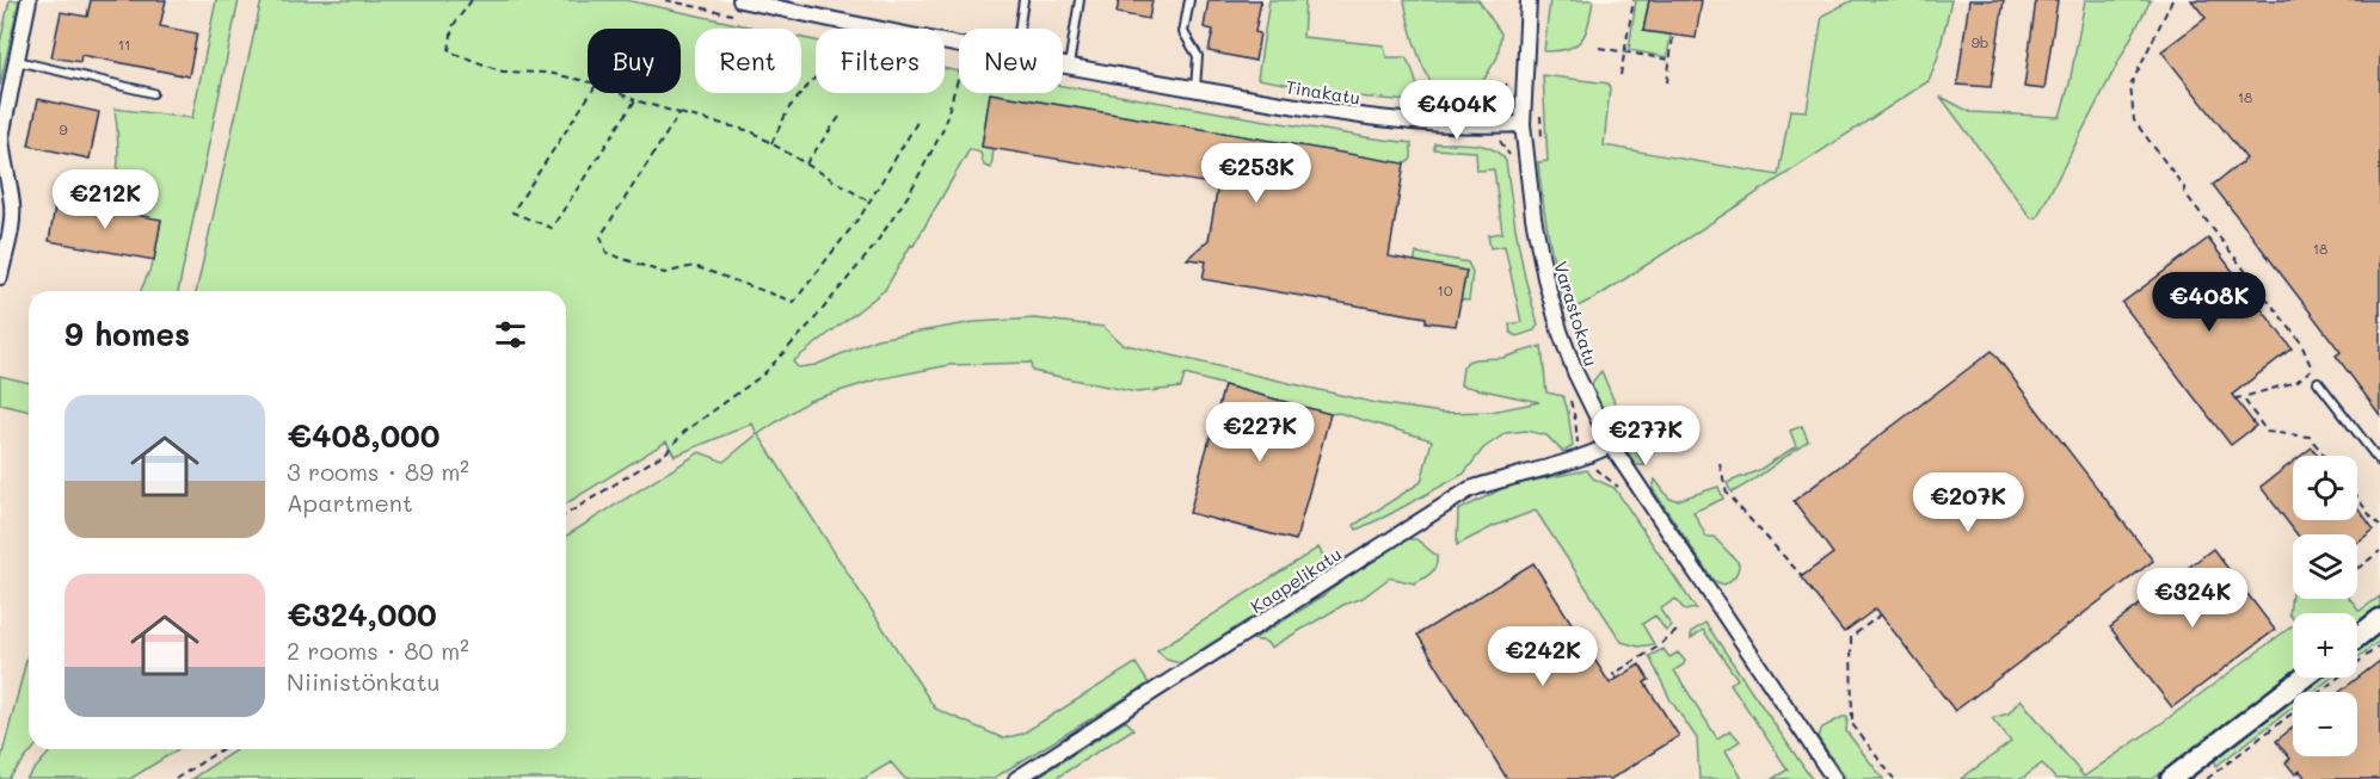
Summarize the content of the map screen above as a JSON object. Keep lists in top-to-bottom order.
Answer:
{
  "streets": {
    "street": ["Tinakatu", "Varastokatu", "Kaapelikatu"]
  },
  "crossings": [
    ["Tinakatu", "Varastokatu"],
    ["Varastokatu", "Kaapelikatu"]
  ],
  "house_numbers": [
    "9b",
    "11",
    "18",
    "9",
    "18",
    "10"
  ],
  "page": {
    "chip": [
      "Buy",
      "Rent",
      "Filters",
      "New"
    ],
    "price": [
      "€404K",
      "€253K",
      "€212K",
      "€408K",
      "€227K",
      "€277K",
      "€207K",
      "€324K",
      "€242K"
    ],
    "heading": "9 homes",
    "list": [
      {
        "name": "€408,000",
        "note": "3 rooms · 89 m² · Apartment"
      },
      {
        "name": "€324,000",
        "note": "2 rooms · 80 m² · Niinistönkatu"
      }
    ],
    "map_buttons": ["+", "−"]
  }
}
